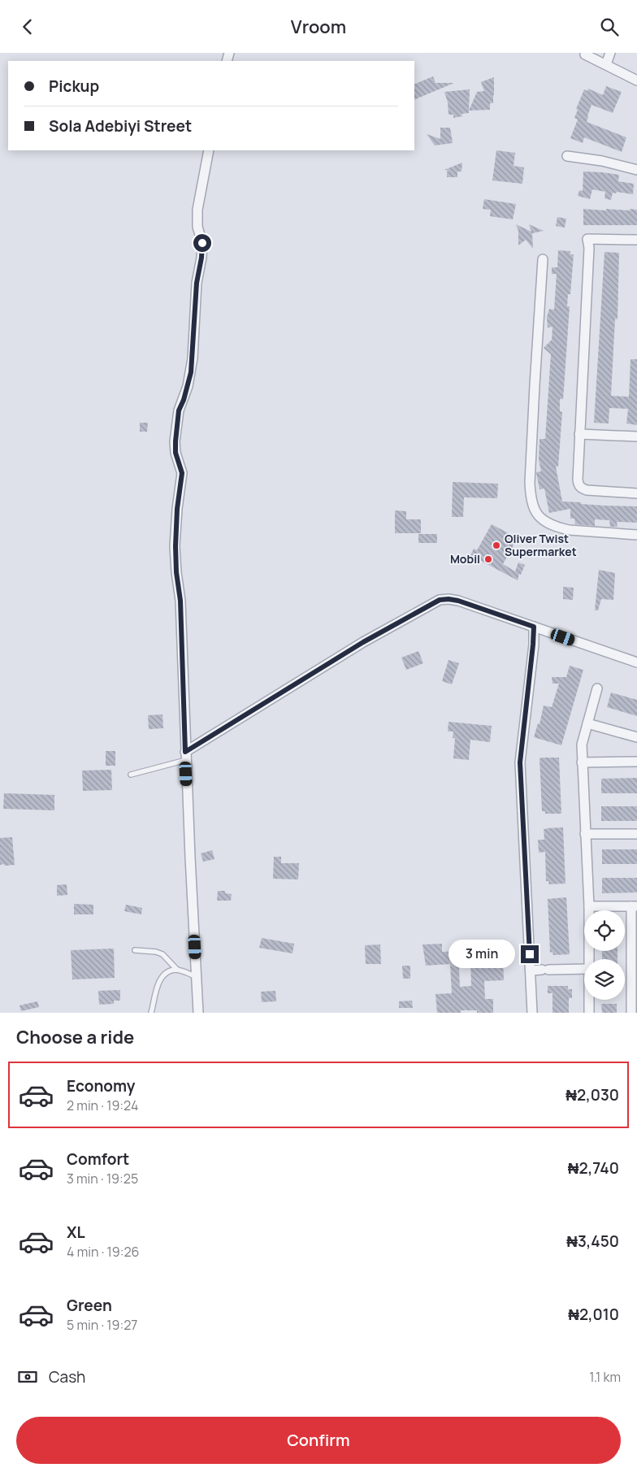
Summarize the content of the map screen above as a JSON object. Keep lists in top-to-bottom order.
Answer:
{
  "places": ["Oliver Twist Supermarket", "Mobil"],
  "page": {
    "header": "Vroom",
    "banner": ["Pickup", "Sola Adebiyi Street"],
    "bubble": "3 min",
    "heading": "Choose a ride",
    "list": [
      {
        "name": "Economy",
        "note": "2 min · 19:24",
        "value": "₦2,030"
      },
      {
        "name": "Comfort",
        "note": "3 min · 19:25",
        "value": "₦2,740"
      },
      {
        "name": "XL",
        "note": "4 min · 19:26",
        "value": "₦3,450"
      },
      {
        "name": "Green",
        "note": "5 min · 19:27",
        "value": "₦2,010"
      }
    ],
    "pay": ["Cash", "1.1 km"],
    "buttons": "Confirm"
  }
}
